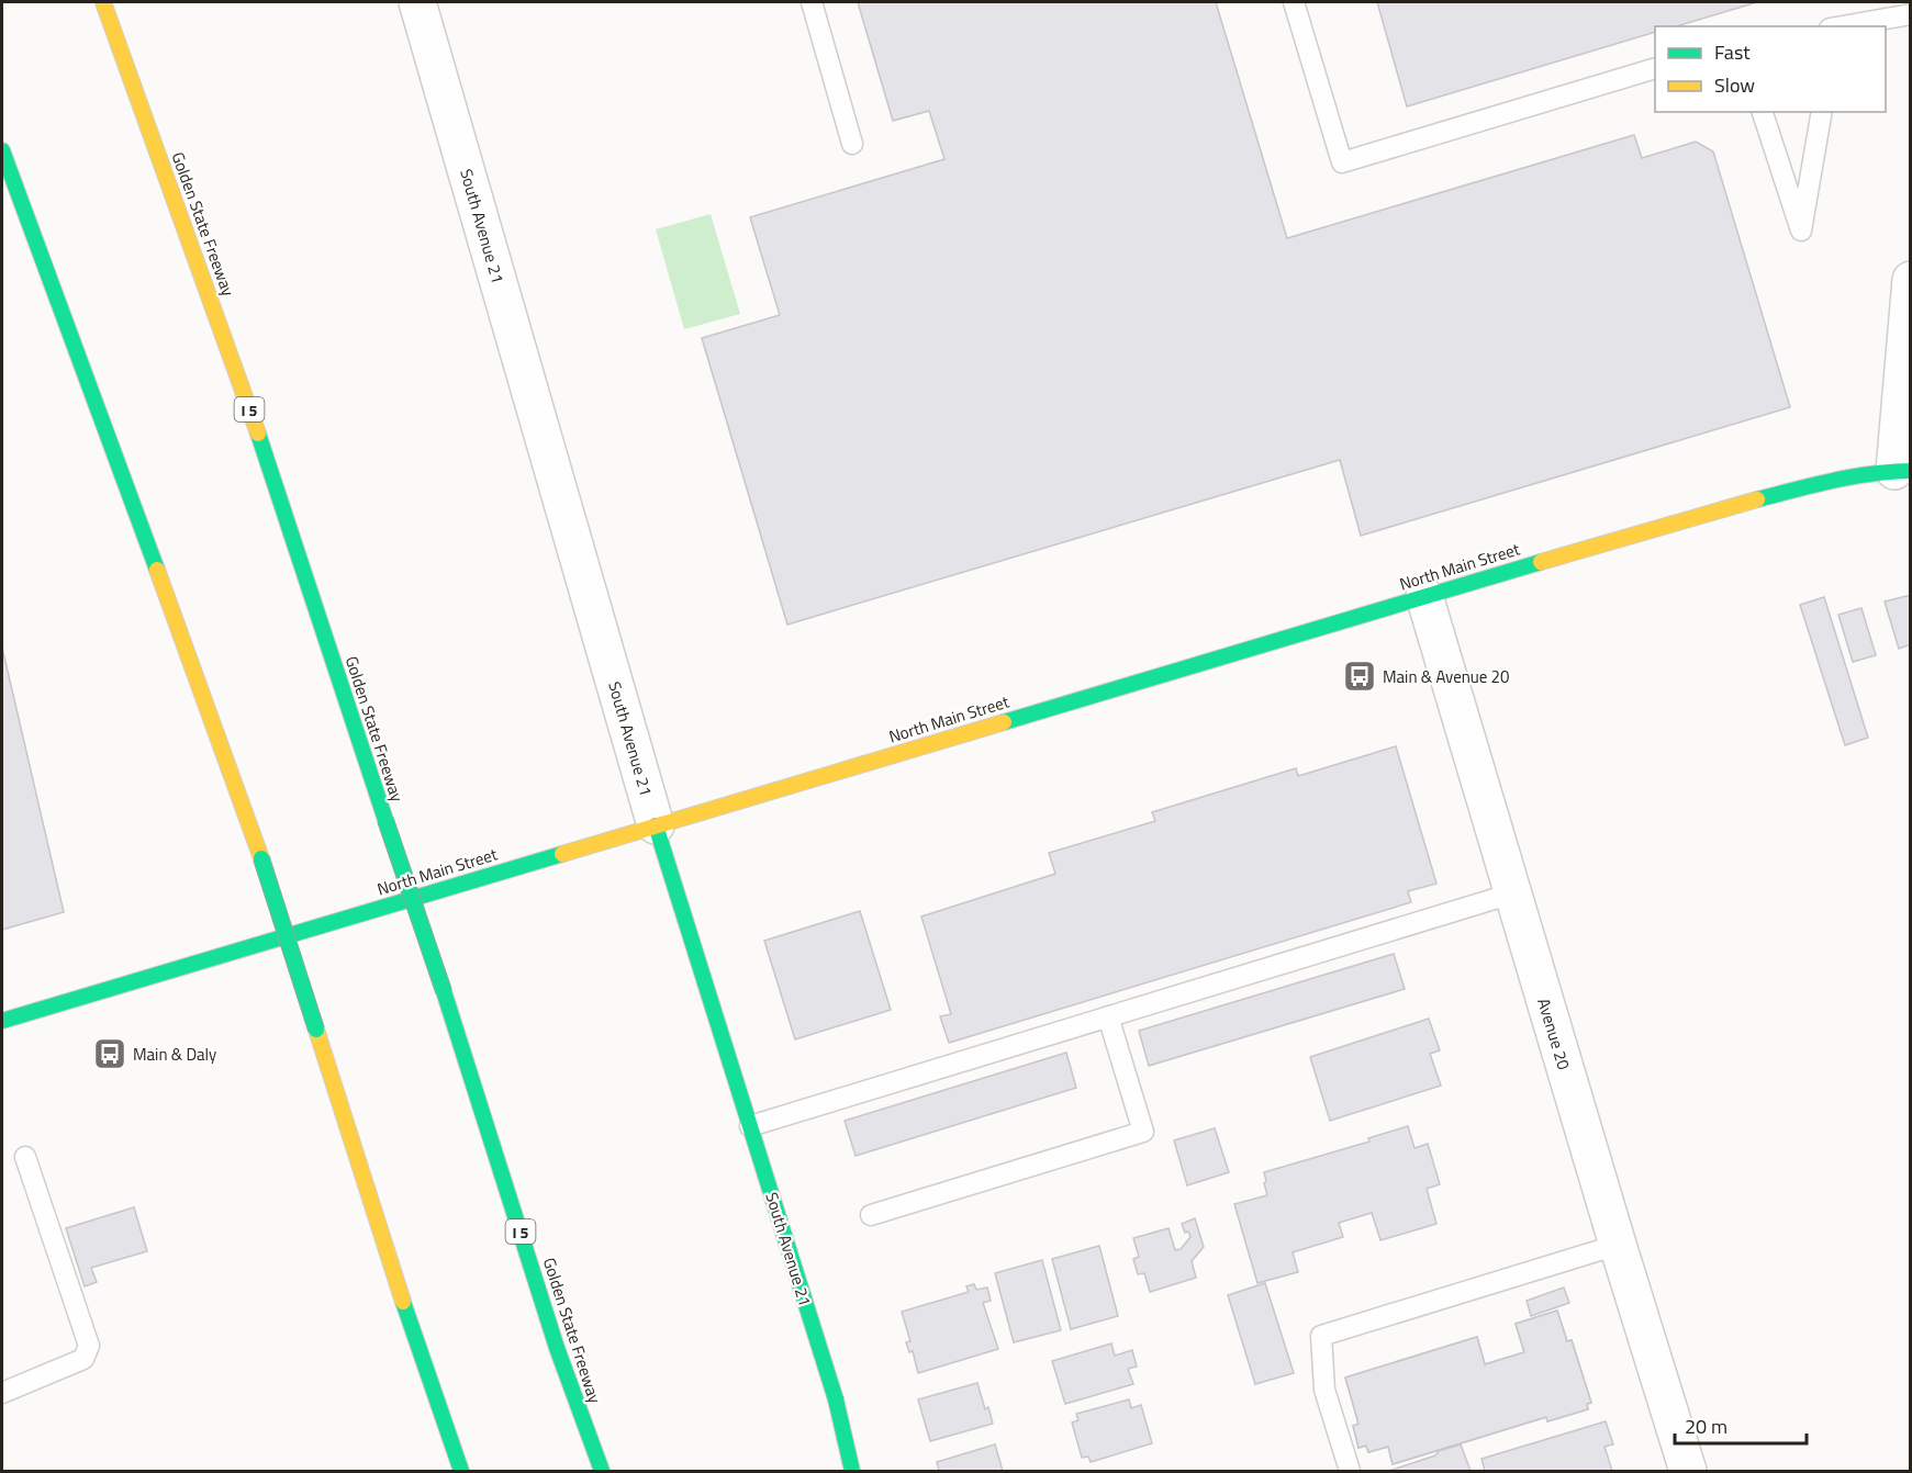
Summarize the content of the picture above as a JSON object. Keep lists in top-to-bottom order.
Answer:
{
  "streets": {
    "main road": [
      "Golden State Freeway",
      "South Avenue 21",
      "I 5",
      "North Main Street"
    ],
    "street": ["Avenue 20"]
  },
  "crossings": [
    ["South Avenue 21", "North Main Street"],
    ["North Main Street", "Avenue 20"]
  ],
  "places": {
    "bus stop": ["Main & Avenue 20", "Main & Daly"]
  },
  "legend": ["Fast", "Slow"],
  "scale_bar": "20 m"
}
